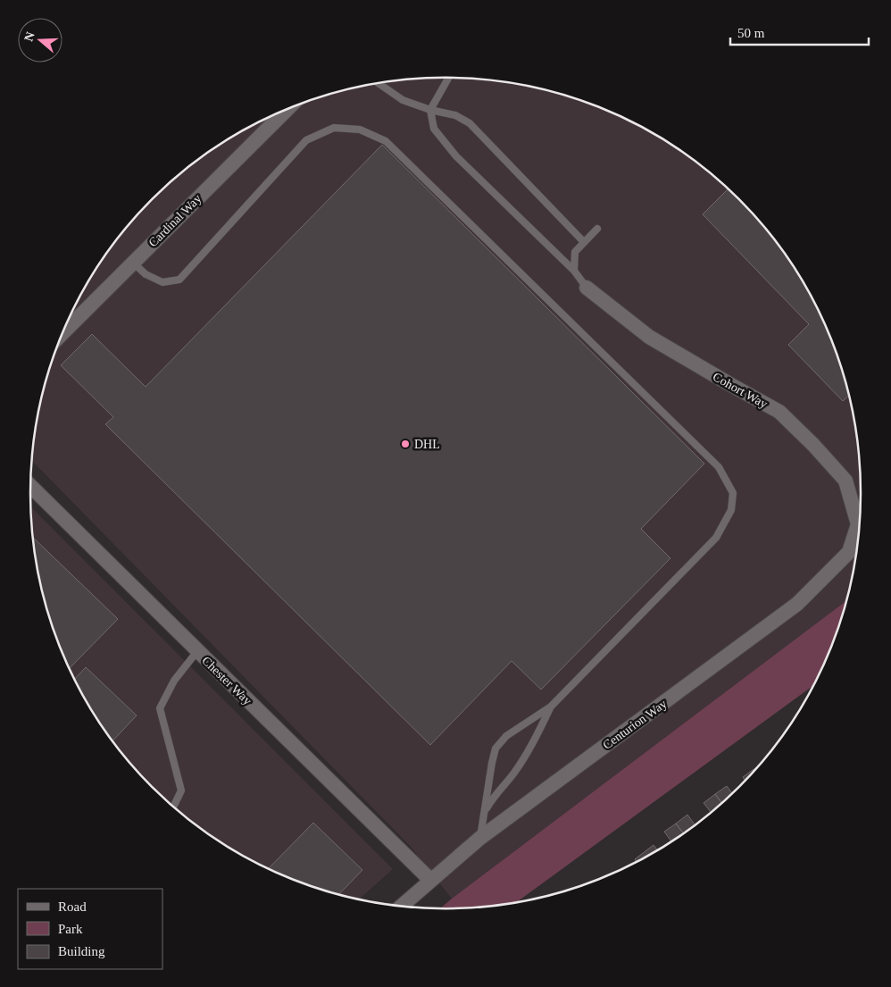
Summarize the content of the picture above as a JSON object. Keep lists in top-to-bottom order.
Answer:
{
  "streets": {
    "street": [
      "Cardinal Way",
      "Cohort Way",
      "Chester Way",
      "Centurion Way"
    ]
  },
  "crossings": [
    ["Chester Way", "Centurion Way"]
  ],
  "places": ["DHL"],
  "legend": ["Road", "Park", "Building"],
  "scale_bar": "50 m",
  "north": "left"
}
